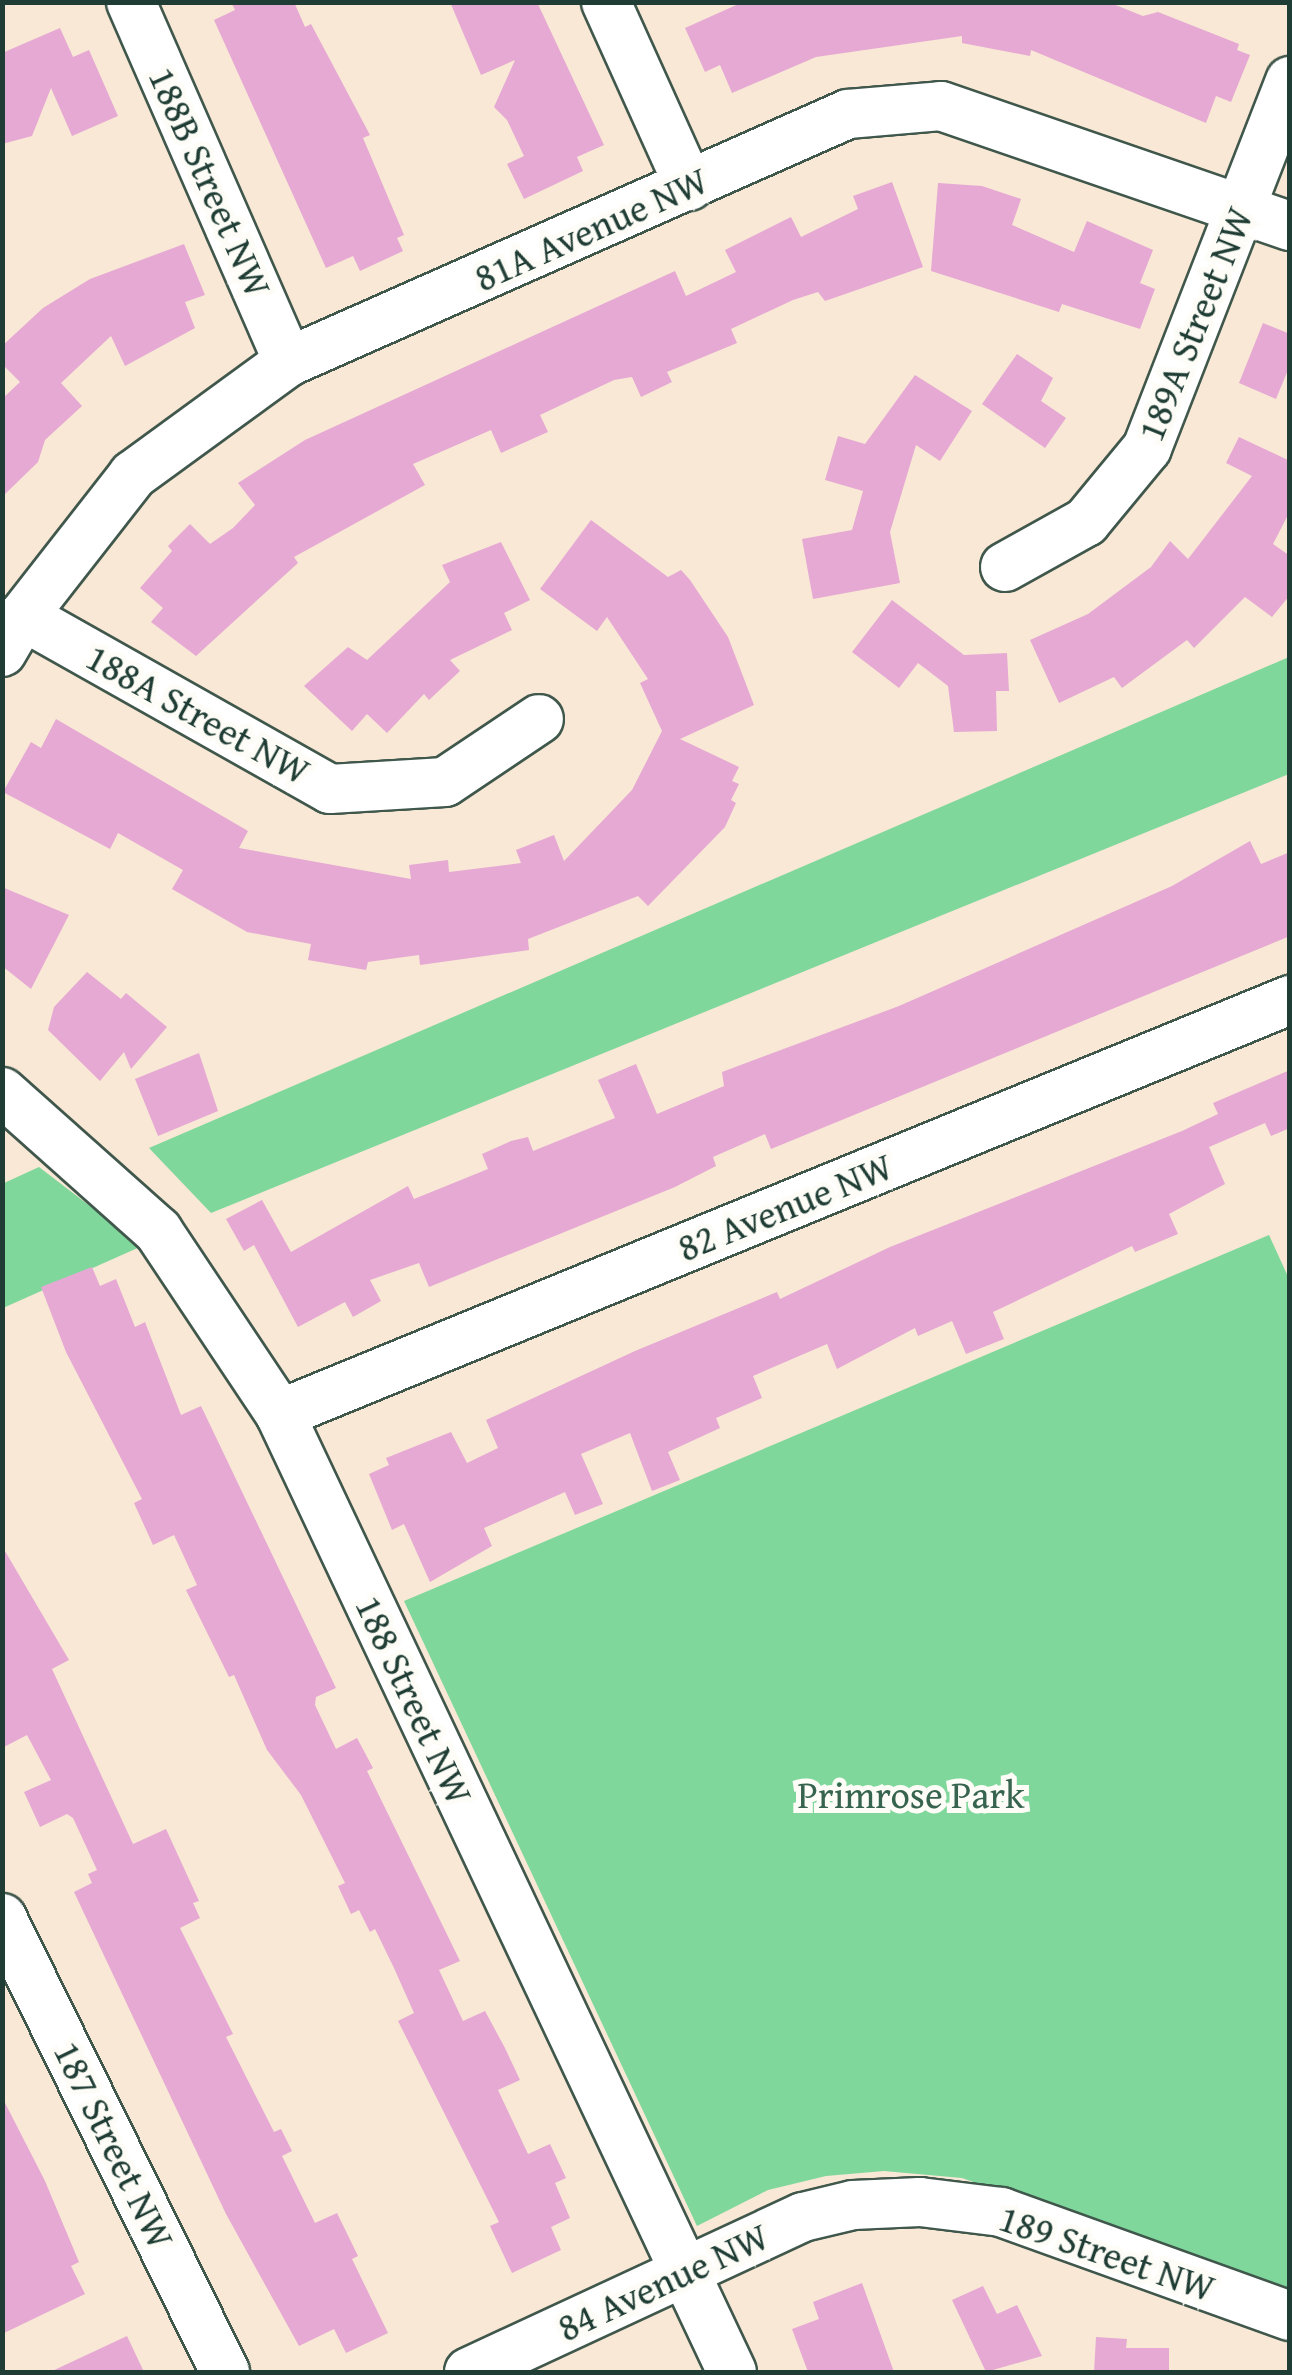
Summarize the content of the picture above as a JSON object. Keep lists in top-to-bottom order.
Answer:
{
  "streets": {
    "street": [
      "188B Street NW",
      "81A Avenue NW",
      "189A Street NW",
      "188A Street NW",
      "82 Avenue NW",
      "188 Street NW",
      "187 Street NW",
      "189 Street NW",
      "84 Avenue NW"
    ]
  },
  "crossings": [
    ["188B Street NW", "81A Avenue NW"],
    ["81A Avenue NW", "189A Street NW"],
    ["81A Avenue NW", "188A Street NW"],
    ["82 Avenue NW", "188 Street NW"],
    ["188 Street NW", "84 Avenue NW"],
    ["189 Street NW", "84 Avenue NW"]
  ],
  "parks": ["Primrose Park"]
}
